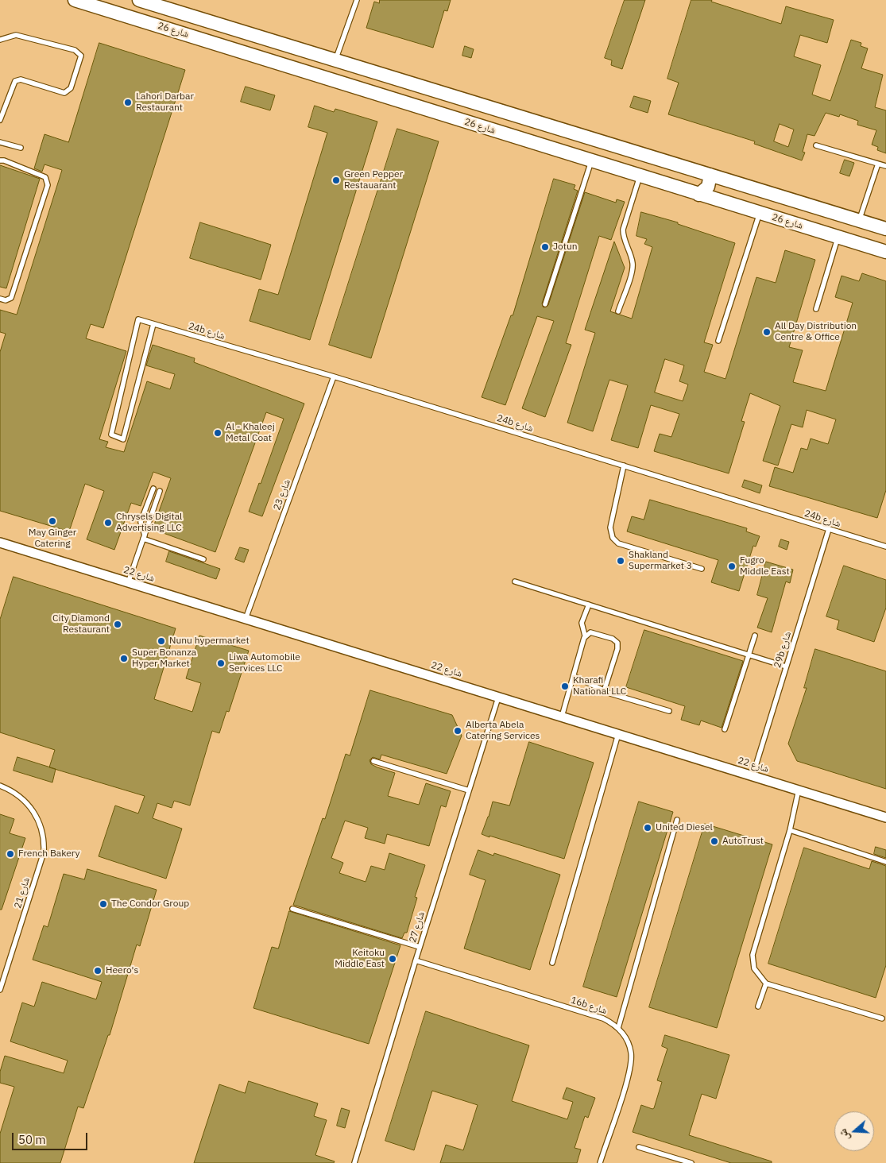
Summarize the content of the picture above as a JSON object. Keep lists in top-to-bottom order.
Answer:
{
  "streets": {
    "street": ["شارع 26", "شارع 22"],
    "lane": [
      "24b شارع",
      "شارع 23",
      "29b شارع",
      "شارع 21",
      "شارع 27",
      "16b شارع"
    ]
  },
  "crossings": [
    ["24b شارع", "شارع 23"],
    ["24b شارع", "29b شارع"],
    ["شارع 23", "شارع 22"],
    ["شارع 22", "29b شارع"],
    ["شارع 22", "شارع 27"],
    ["شارع 27", "16b شارع"]
  ],
  "places": [
    "Lahori Darbar Restaurant",
    "Green Pepper Restauarant",
    "Jotun",
    "All Day Distribution Centre & Office",
    "Al - Khaleej Metal Coat",
    "May Ginger Catering",
    "Chrysels Digital Advertising LLC",
    "Shakland Supermarket 3",
    "Fugro Middle East",
    "City Diamond Restaurant",
    "Nunu hypermarket",
    "Super Bonanza Hyper Market",
    "Liwa Automobile Services LLC",
    "Kharafi National LLC",
    "Alberta Abela Catering Services",
    "United Diesel",
    "AutoTrust",
    "French Bakery",
    "The Condor Group",
    "Keitoku Middle East",
    "Heero's"
  ],
  "scale_bar": "50 m",
  "north": "left"
}
